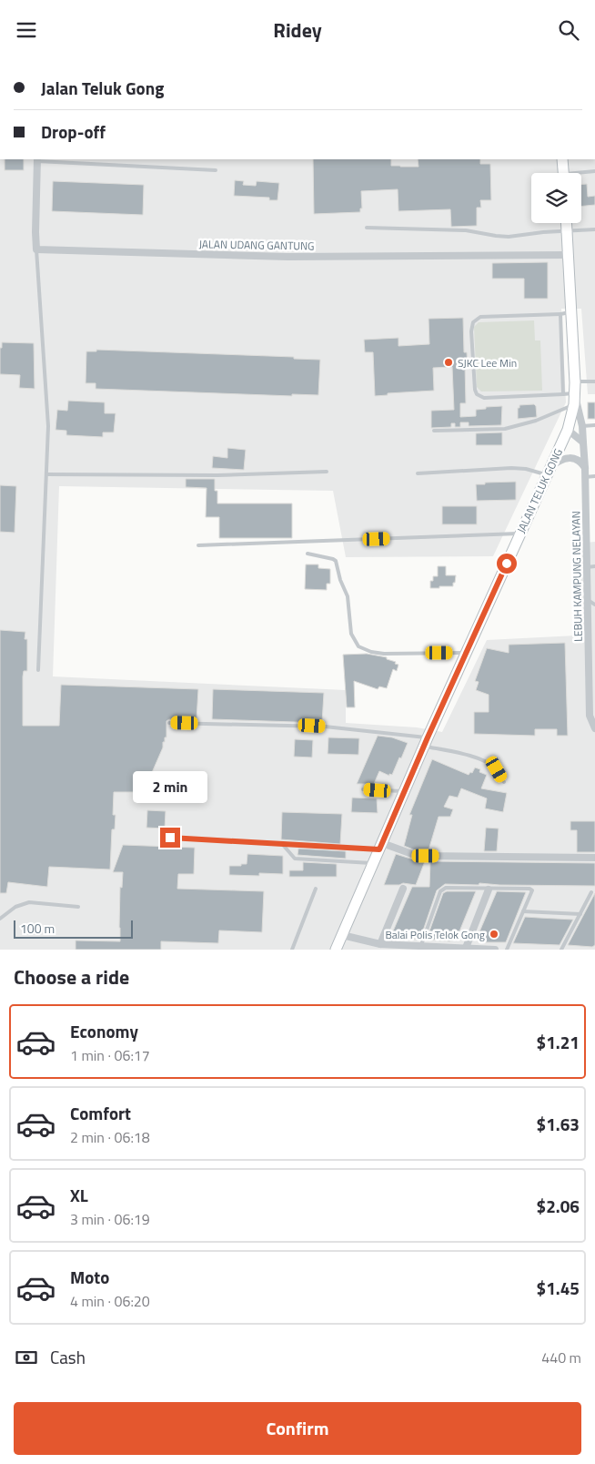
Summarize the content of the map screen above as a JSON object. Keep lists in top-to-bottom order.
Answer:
{
  "streets": {
    "street": ["JALAN UDANG GANTUNG", "JALAN TELUK GONG", "LEBUH KAMPUNG NELAYAN"]
  },
  "crossings": [
    ["JALAN UDANG GANTUNG", "JALAN TELUK GONG"],
    ["JALAN TELUK GONG", "LEBUH KAMPUNG NELAYAN"]
  ],
  "places": ["SJKC Lee Min", "Balai Polis Telok Gong"],
  "scale_bar": "100 m",
  "page": {
    "header": "Ridey",
    "banner": ["Jalan Teluk Gong", "Drop-off"],
    "bubble": "2 min",
    "scale": "100 m",
    "heading": "Choose a ride",
    "list": [
      {
        "name": "Economy",
        "note": "1 min · 06:17",
        "value": "$1.21"
      },
      {
        "name": "Comfort",
        "note": "2 min · 06:18",
        "value": "$1.63"
      },
      {
        "name": "XL",
        "note": "3 min · 06:19",
        "value": "$2.06"
      },
      {
        "name": "Moto",
        "note": "4 min · 06:20",
        "value": "$1.45"
      }
    ],
    "pay": ["Cash", "440 m"],
    "buttons": "Confirm"
  }
}
